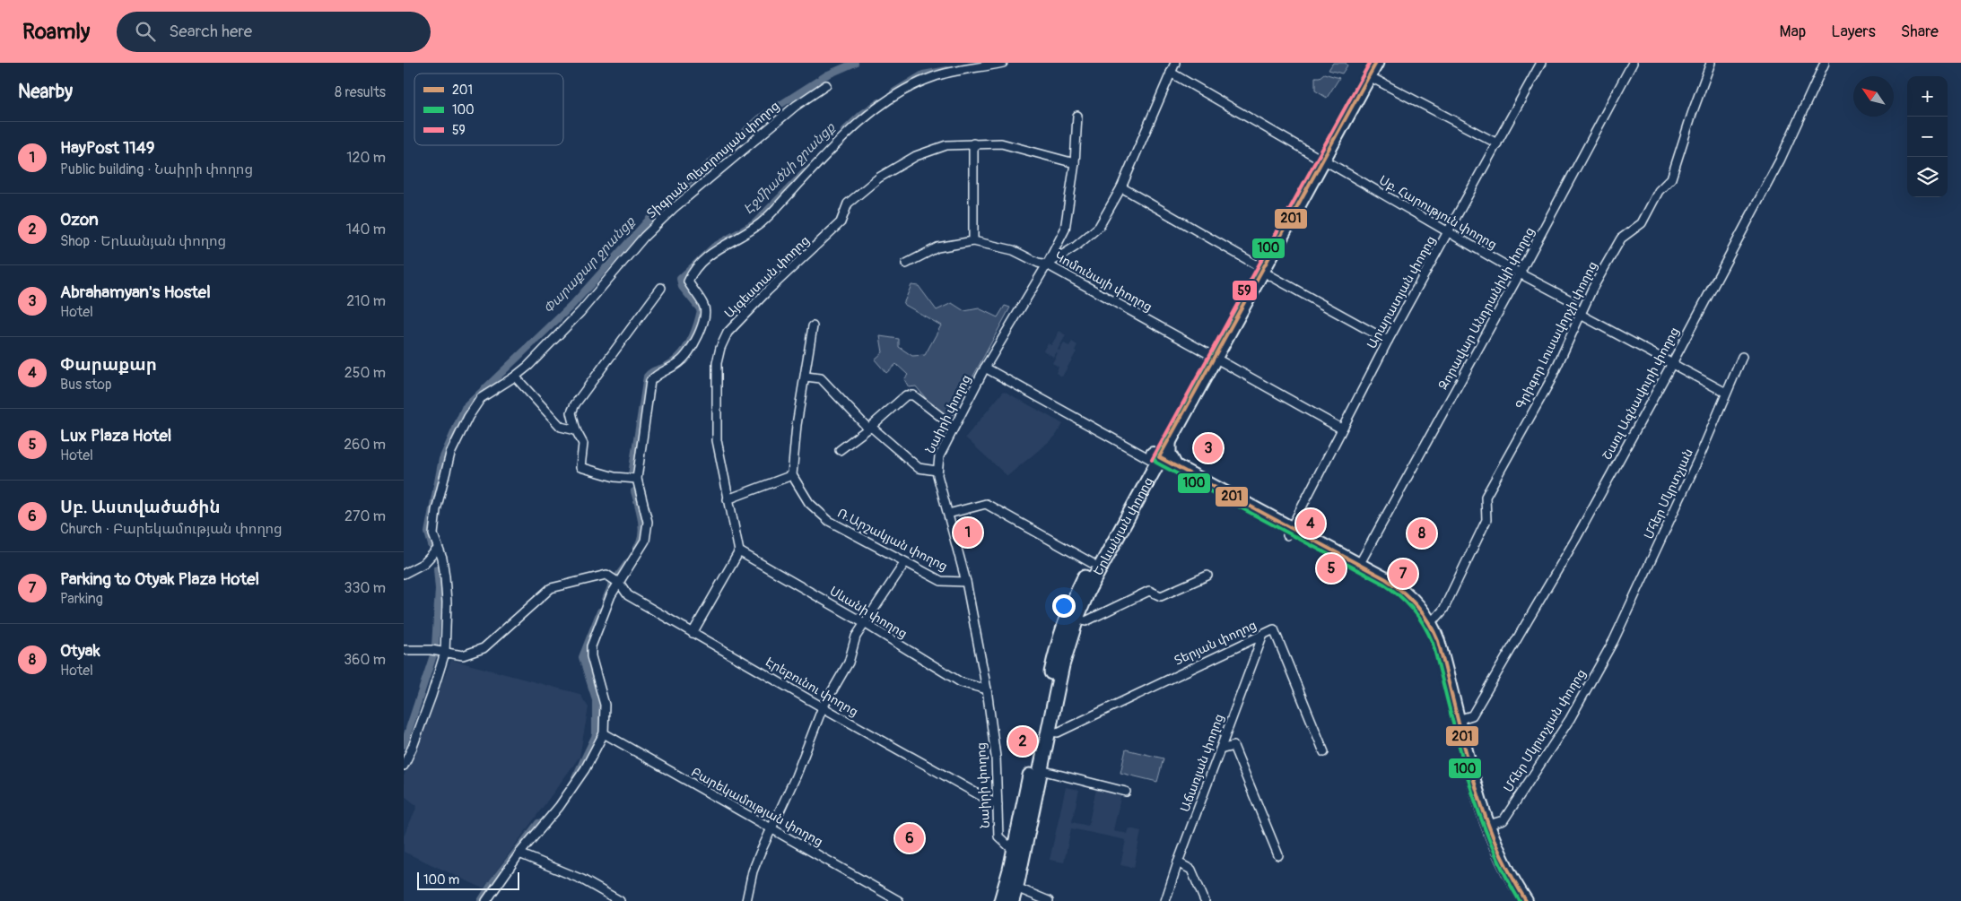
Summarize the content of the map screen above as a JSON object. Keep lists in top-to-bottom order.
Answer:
{
  "streets": {
    "highway": ["Երևանյան փողոց"],
    "street": [
      "Տիգրան Պետրոսյան փողոց",
      "Սբ. Հարություն փողոց",
      "Այգեստան փողոց",
      "Կոմունայի փողոց",
      "Արարատյան փողոց",
      "Զորավար Անդրանիկի փողոց",
      "Գրիգոր Լուսավորչի փողոց",
      "Շառլ Ազնավուրի փողոց",
      "Նաիրի փողոց",
      "Մհեր Մկրտչյան",
      "Ռ.Արշակյան փողոց",
      "Սևանի փողոց",
      "Տերյան փողոց",
      "Էրեբունու փողոց",
      "Մհեր Մկրտչյան փողոց",
      "Աճառյան փողոց",
      "Բարեկամության փողոց"
    ]
  },
  "crossings": [
    ["Սբ. Հարություն փողոց", "Արարատյան փողոց"],
    ["Սբ. Հարություն փողոց", "Զորավար Անդրանիկի փողոց"],
    ["Սբ. Հարություն փողոց", "Գրիգոր Լուսավորչի փողոց"],
    ["Սբ. Հարություն փողոց", "Շառլ Ազնավուրի փողոց"],
    ["Սբ. Հարություն փողոց", "Նաիրի փողոց"],
    ["Սբ. Հարություն փողոց", "Մհեր Մկրտչյան"],
    ["Սբ. Հարություն փողոց", "Երևանյան փողոց"],
    ["Այգեստան փողոց", "Սևանի փողոց"],
    ["Կոմունայի փողոց", "Արարատյան փողոց"],
    ["Կոմունայի փողոց", "Նաիրի փողոց"],
    ["Կոմունայի փողոց", "Երևանյան փողոց"],
    ["Նաիրի փողոց", "Երևանյան փողոց"],
    ["Նաիրի փողոց", "Ռ.Արշակյան փողոց"],
    ["Նաիրի փողոց", "Սևանի փողոց"],
    ["Նաիրի փողոց", "Էրեբունու փողոց"],
    ["Մհեր Մկրտչյան", "Մհեր Մկրտչյան փողոց"],
    ["Երևանյան փողոց", "Տերյան փողոց"],
    ["Տերյան փողոց", "Աճառյան փողոց"]
  ],
  "water": ["Էջմիածնի ջրանցք", "Փարաքար ջրանցք"],
  "lines": ["transit line 201", "transit line 100", "transit line 59"],
  "legend": ["201", "100", "59"],
  "scale_bar": "100 m",
  "north": "top left",
  "page": {
    "header": "Roamly",
    "search": "Search here",
    "nav": ["Map", "Layers", "Share"],
    "heading": ["Nearby", "8 results"],
    "map_buttons": ["+", "−"],
    "list": [
      {
        "mark": "1",
        "name": "HayPost 1149",
        "note": "Public building · Նաիրի փողոց",
        "value": "120 m"
      },
      {
        "mark": "2",
        "name": "Ozon",
        "note": "Shop · Երևանյան փողոց",
        "value": "140 m"
      },
      {
        "mark": "3",
        "name": "Abrahamyan's Hostel",
        "note": "Hotel",
        "value": "210 m"
      },
      {
        "mark": "4",
        "name": "Փարաքար",
        "note": "Bus stop",
        "value": "250 m"
      },
      {
        "mark": "5",
        "name": "Lux Plaza Hotel",
        "note": "Hotel",
        "value": "260 m"
      },
      {
        "mark": "6",
        "name": "Սբ. Աստվածածին",
        "note": "Church · Բարեկամության փողոց",
        "value": "270 m"
      },
      {
        "mark": "7",
        "name": "Parking to Otyak Plaza Hotel",
        "note": "Parking",
        "value": "330 m"
      },
      {
        "mark": "8",
        "name": "Otyak",
        "note": "Hotel",
        "value": "360 m"
      }
    ],
    "pins": [
      "3",
      "4",
      "1",
      "8",
      "5",
      "7",
      "2",
      "6"
    ],
    "scale": "100 m"
  }
}
